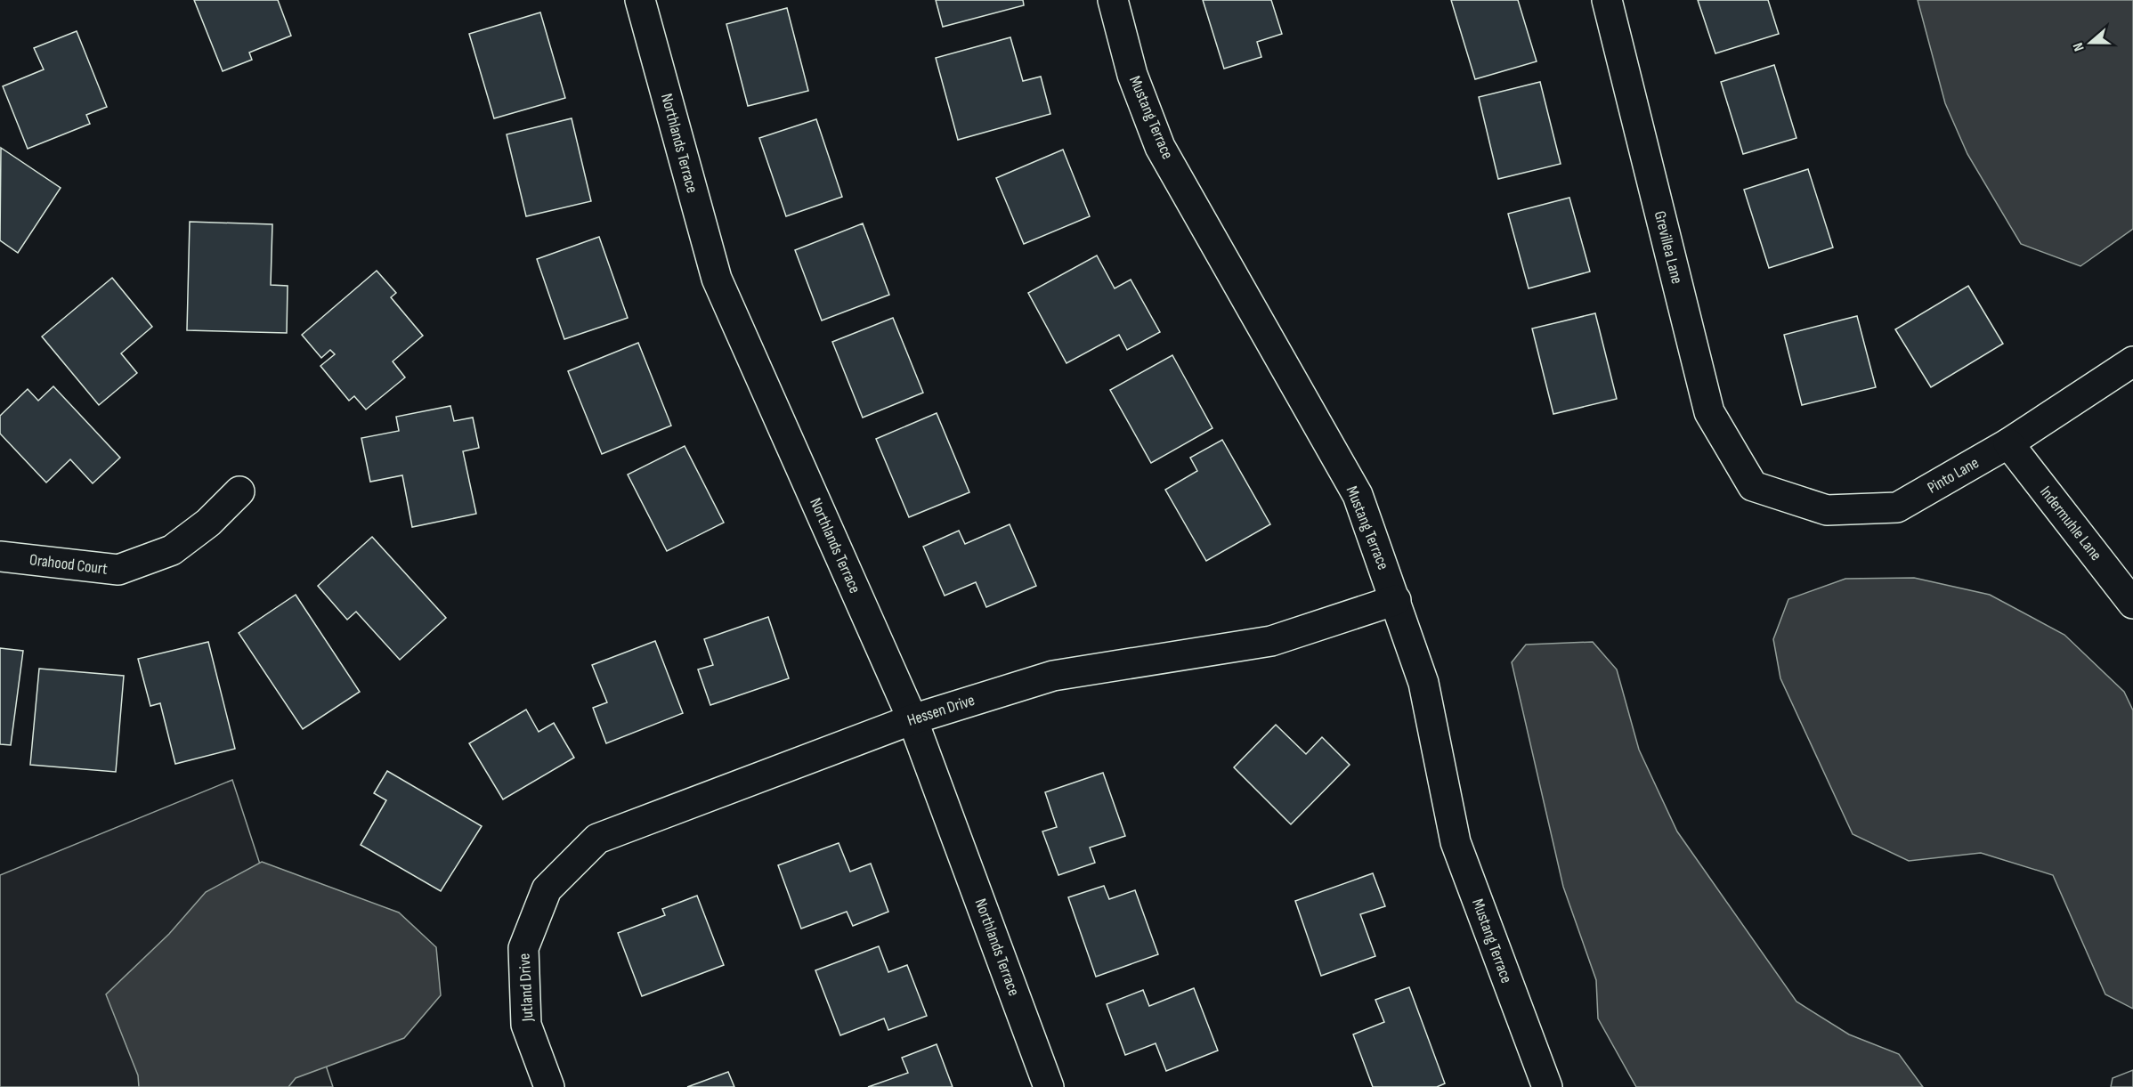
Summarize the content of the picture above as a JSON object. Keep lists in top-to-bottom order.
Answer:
{
  "streets": {
    "street": [
      "Mustang Terrace",
      "Northlands Terrace",
      "Grevillea Lane",
      "Pinto Lane",
      "Indermuhle Lane",
      "Orahood Court",
      "Hessen Drive",
      "Jutland Drive"
    ]
  },
  "crossings": [
    ["Mustang Terrace", "Hessen Drive"],
    ["Northlands Terrace", "Hessen Drive"],
    ["Grevillea Lane", "Pinto Lane"],
    ["Pinto Lane", "Indermuhle Lane"],
    ["Hessen Drive", "Jutland Drive"]
  ],
  "north": "left"
}
